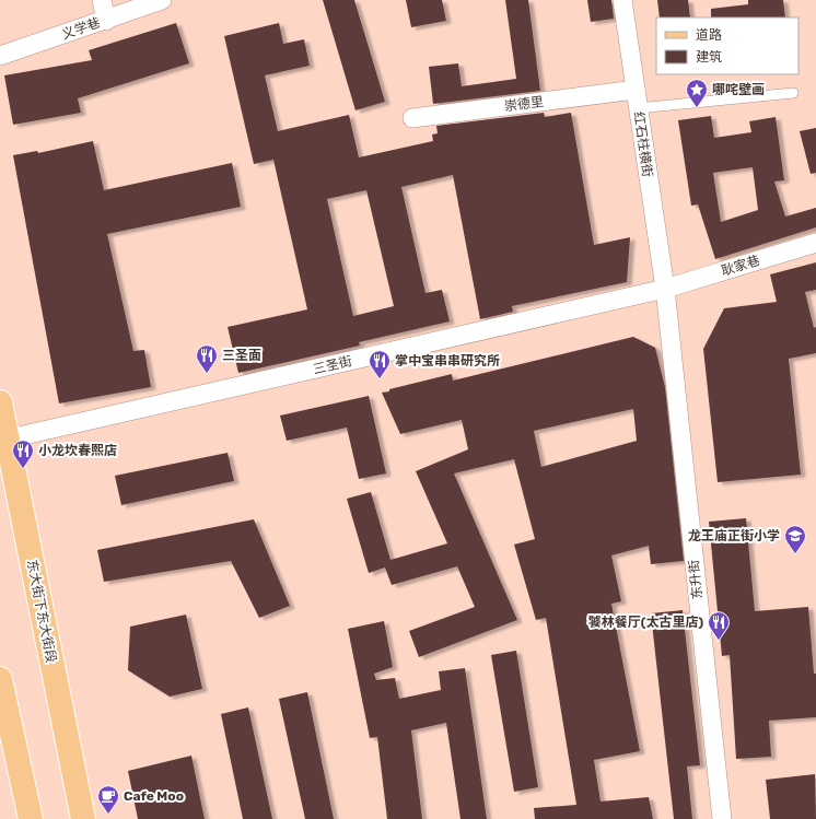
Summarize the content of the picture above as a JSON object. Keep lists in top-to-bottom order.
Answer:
{
  "streets": {
    "main road": ["东大街下东大街段"],
    "street": [
      "义学巷",
      "崇德里",
      "红石柱横街",
      "耿家巷",
      "三圣街",
      "东升街"
    ]
  },
  "crossings": [
    ["崇德里", "红石柱横街"],
    ["红石柱横街", "耿家巷"],
    ["红石柱横街", "三圣街"],
    ["红石柱横街", "东升街"],
    ["耿家巷", "三圣街"],
    ["耿家巷", "东升街"],
    ["三圣街", "东升街"],
    ["三圣街", "东大街下东大街段"]
  ],
  "places": {
    "place": ["哪咤壁画"],
    "restaurant": [
      "三圣面",
      "掌中宝串串研究所",
      "小龙坎春熙店",
      "饕林餐厅(太古里店)"
    ],
    "school or university": ["龙王庙正街小学"],
    "cafe": ["Cafe Moo"]
  },
  "legend": ["道路", "建筑"]
}
